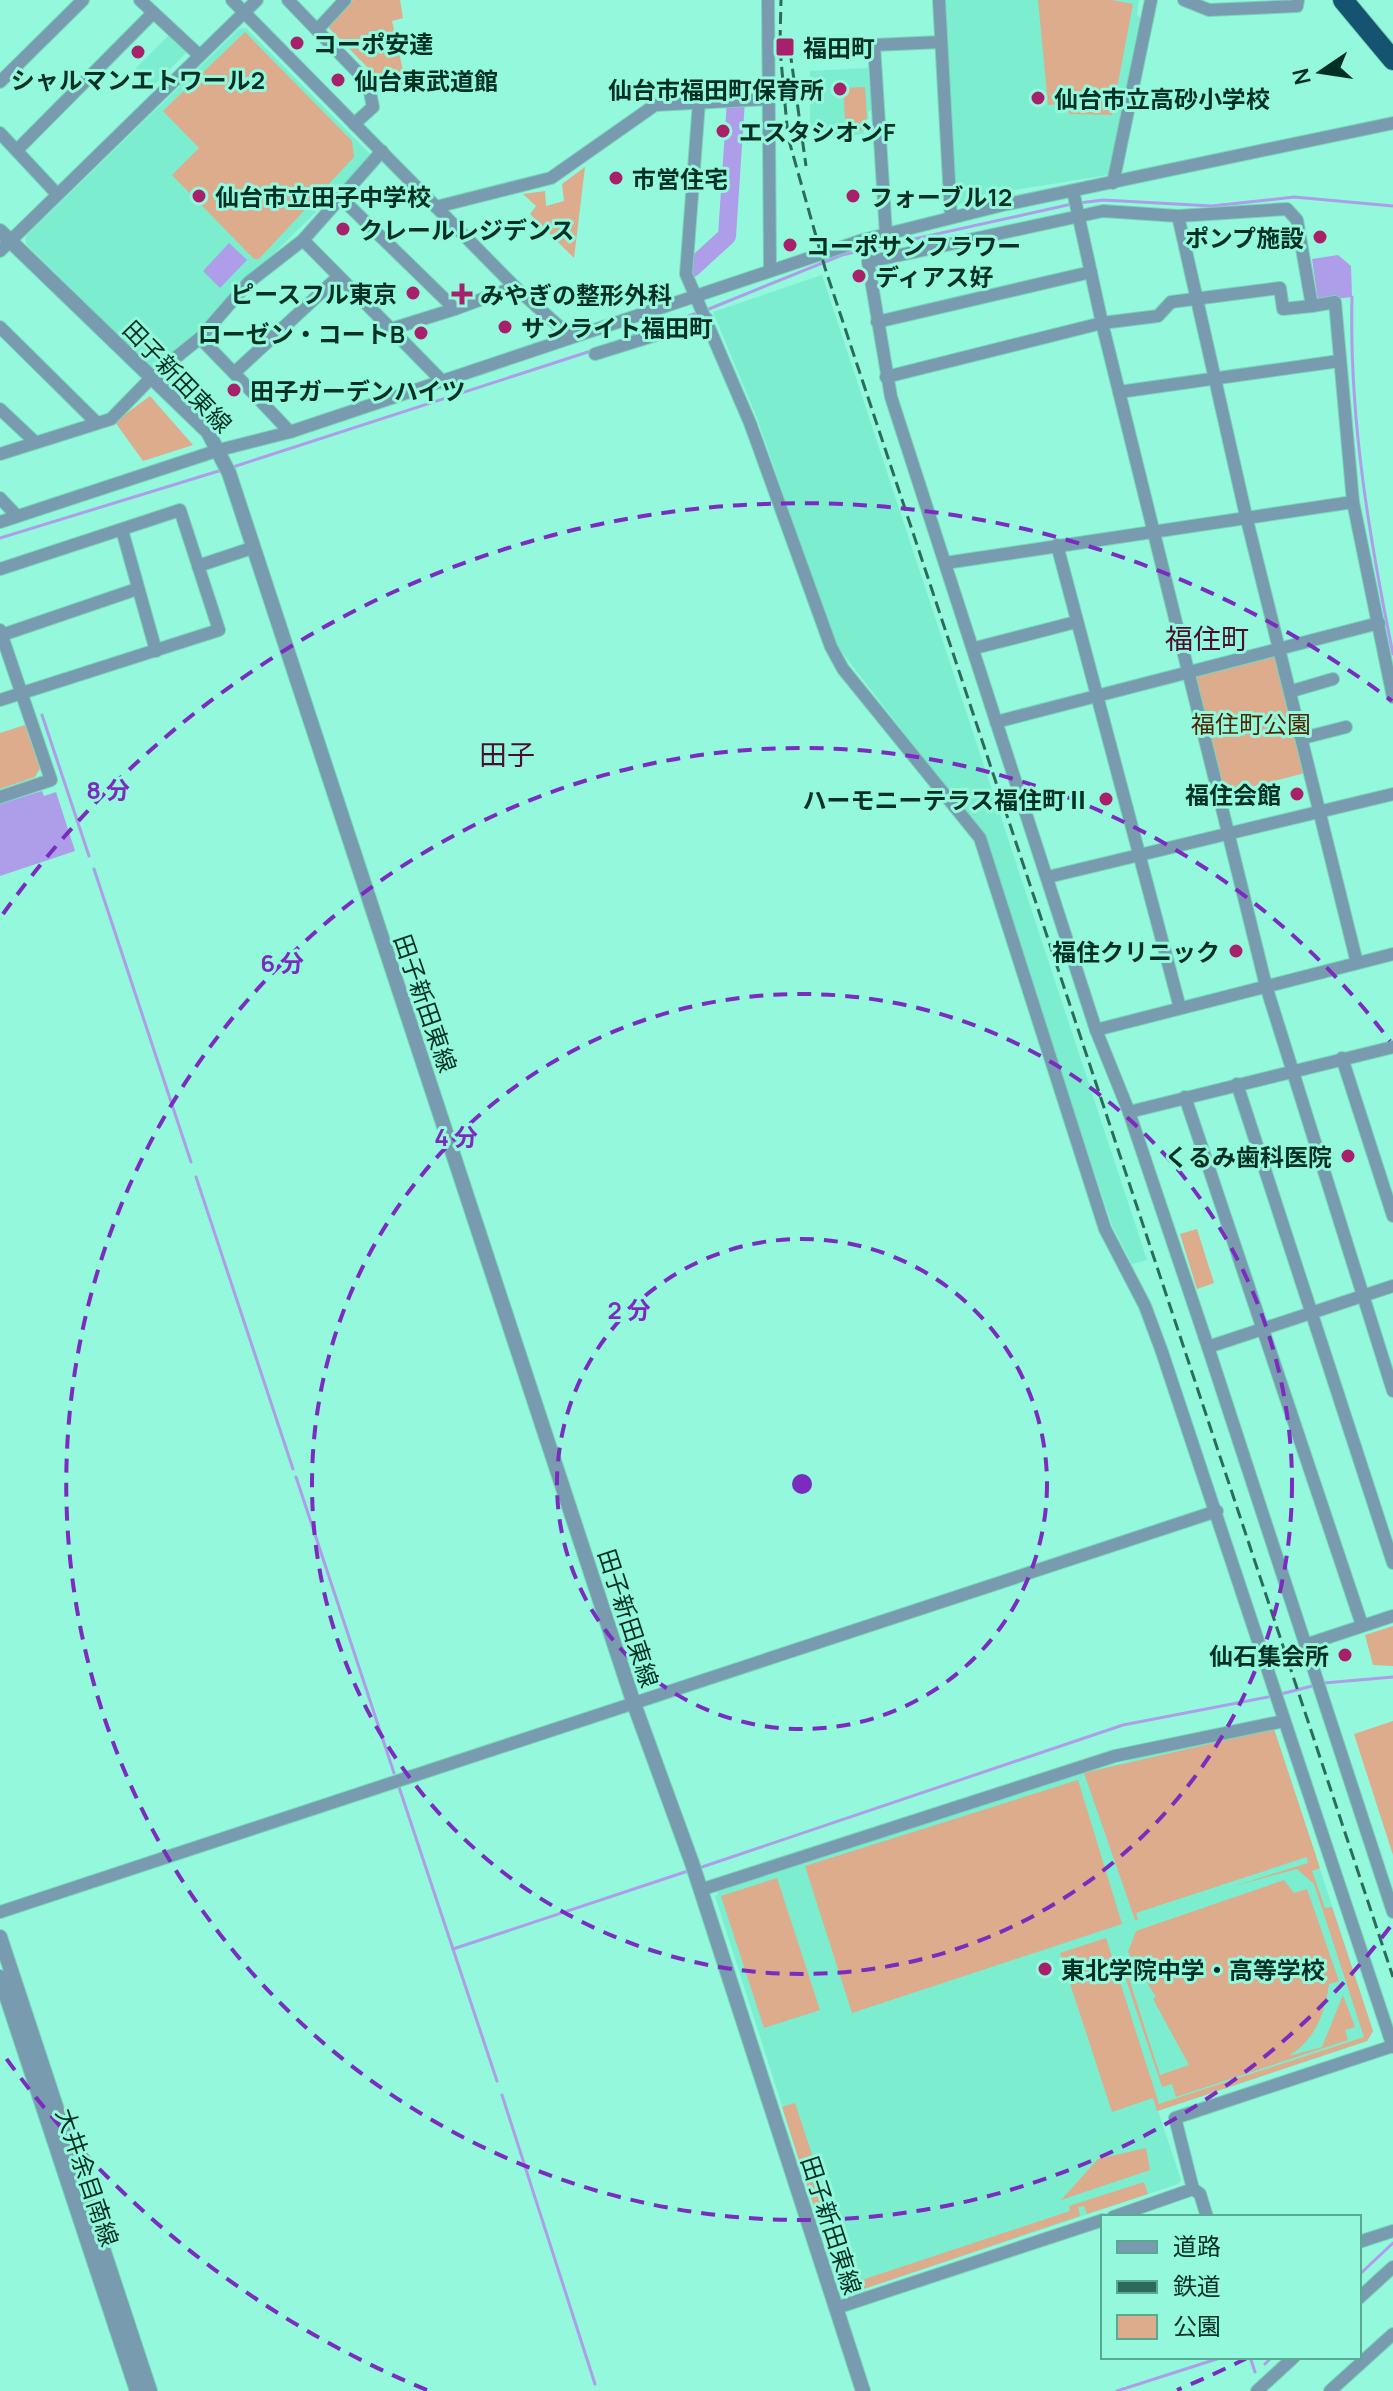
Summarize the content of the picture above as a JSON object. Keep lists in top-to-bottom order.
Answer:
{
  "streets": {
    "street": ["田子新田東線", "大井余目南線"]
  },
  "districts": ["福住町", "田子"],
  "parks": ["福住町公園"],
  "places": {
    "other": [
      "コーポ安達",
      "シャルマンエトワール2",
      "仙台東武道館",
      "仙台市福田町保育所",
      "仙台市立高砂小学校",
      "エスタシオンF",
      "市営住宅",
      "仙台市立田子中学校",
      "フォーブル12",
      "クレールレジデンス",
      "ポンプ施設",
      "コーポサンフラワー",
      "ディアス好",
      "ピースフル東京",
      "サンライト福田町",
      "ローゼン・コートB",
      "田子ガーデンハイツ",
      "福住会館",
      "ハーモニーテラス福住町Ⅱ",
      "福住クリニック",
      "くるみ歯科医院",
      "仙石集会所",
      "東北学院中学・高等学校"
    ],
    "transit": ["福田町"],
    "health": ["みやぎの整形外科"]
  },
  "legend": ["道路", "鉄道", "公園"],
  "north": "left",
  "rings": [
    "8 分",
    "6 分",
    "4 分",
    "2 分"
  ]
}
